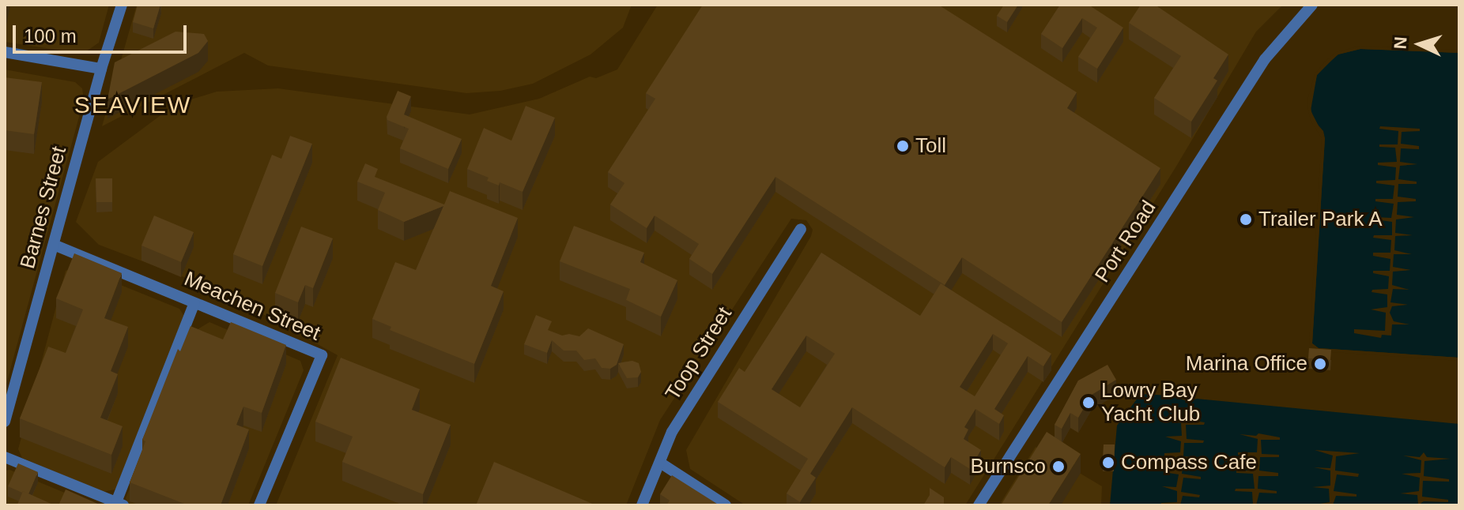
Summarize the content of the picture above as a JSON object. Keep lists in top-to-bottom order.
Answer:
{
  "streets": {
    "street": [
      "Barnes Street",
      "Port Road",
      "Meachen Street",
      "Toop Street"
    ]
  },
  "crossings": [
    ["Barnes Street", "Meachen Street"]
  ],
  "districts": ["SEAVIEW"],
  "places": [
    "Toll",
    "Trailer Park A",
    "Marina Office",
    "Lowry Bay Yacht Club",
    "Compass Cafe",
    "Burnsco"
  ],
  "scale_bar": "100 m",
  "north": "left"
}
